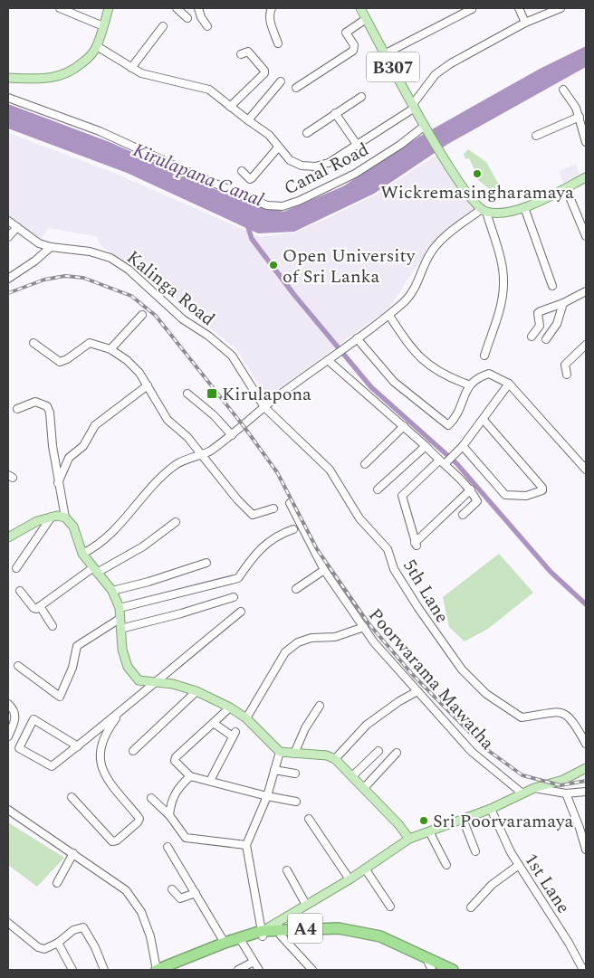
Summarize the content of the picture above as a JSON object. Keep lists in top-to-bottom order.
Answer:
{
  "streets": {
    "highway": ["A4"],
    "main road": ["B307"],
    "street": [
      "Canal Road",
      "Kalinga Road",
      "5th Lane",
      "Poorwarama Mawatha",
      "1st Lane"
    ]
  },
  "crossings": [
    ["B307", "Canal Road"],
    ["Kalinga Road", "5th Lane"]
  ],
  "water": ["Kirulapana Canal"],
  "places": {
    "other": ["Wickremasingharamaya", "Open University of Sri Lanka", "Sri Poorvaramaya"],
    "transit": ["Kirulapona"]
  }
}
